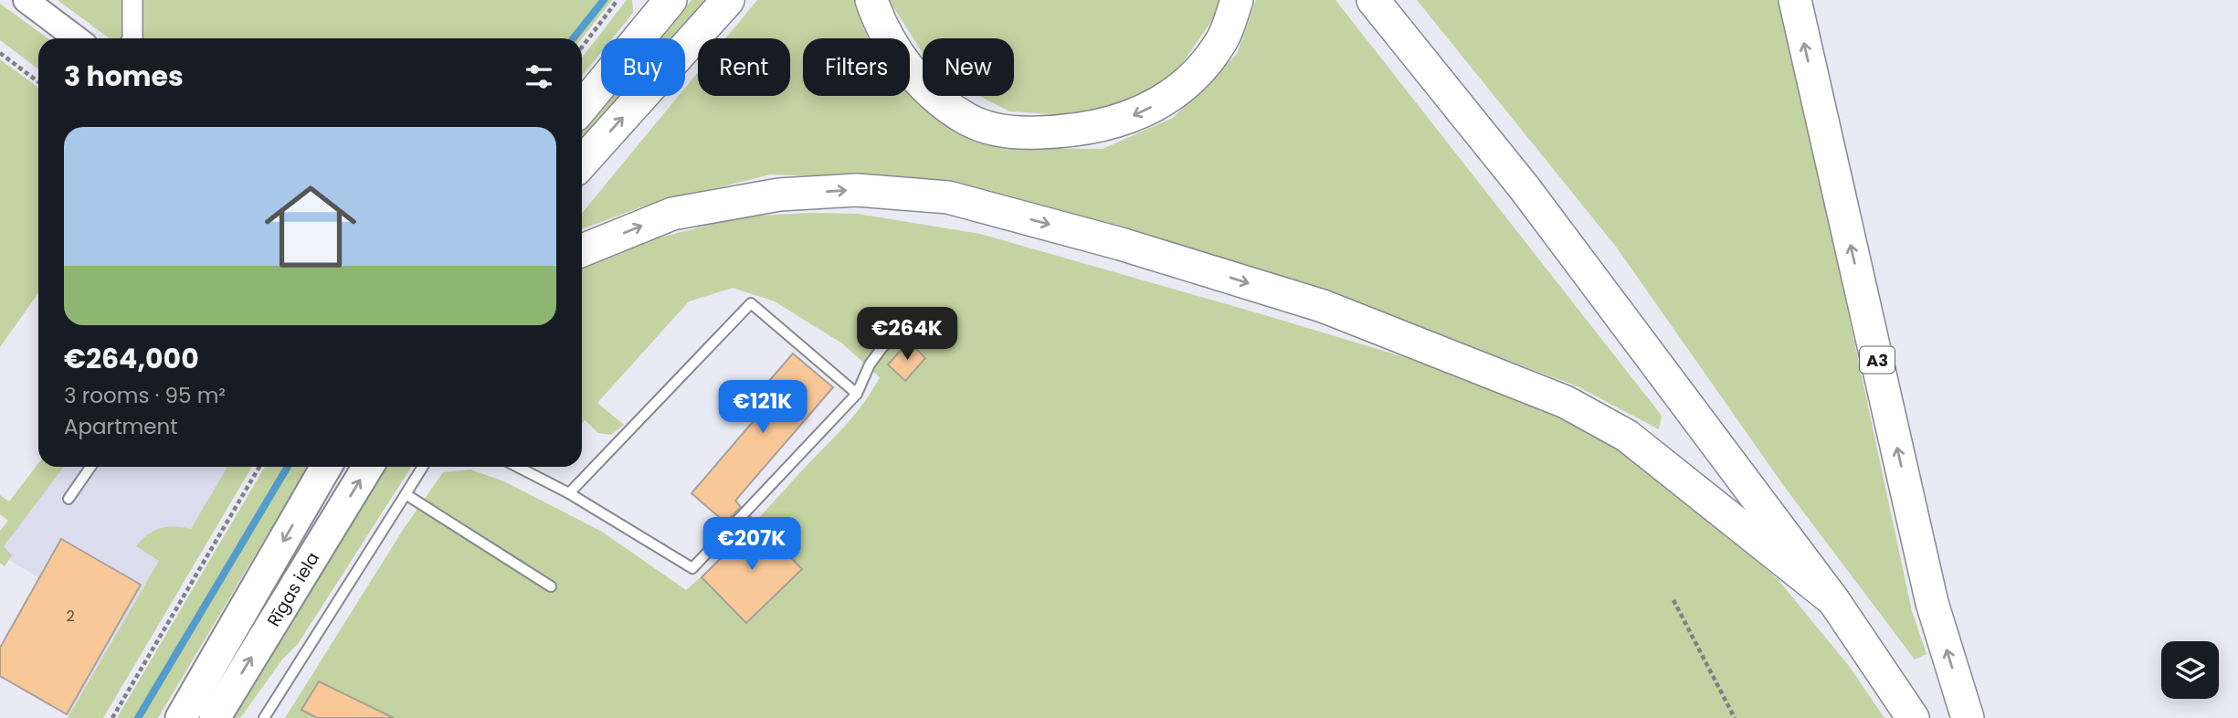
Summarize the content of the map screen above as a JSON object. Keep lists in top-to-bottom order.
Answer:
{
  "streets": {
    "highway": ["A3"],
    "main road": ["Rīgas iela"]
  },
  "house_numbers": ["2"],
  "page": {
    "chip": [
      "Buy",
      "Rent",
      "Filters",
      "New"
    ],
    "heading": "3 homes",
    "list": [
      {
        "name": "€264,000",
        "note": "3 rooms · 95 m² · Apartment"
      }
    ],
    "price": ["€264K", "€121K", "€207K"]
  }
}
